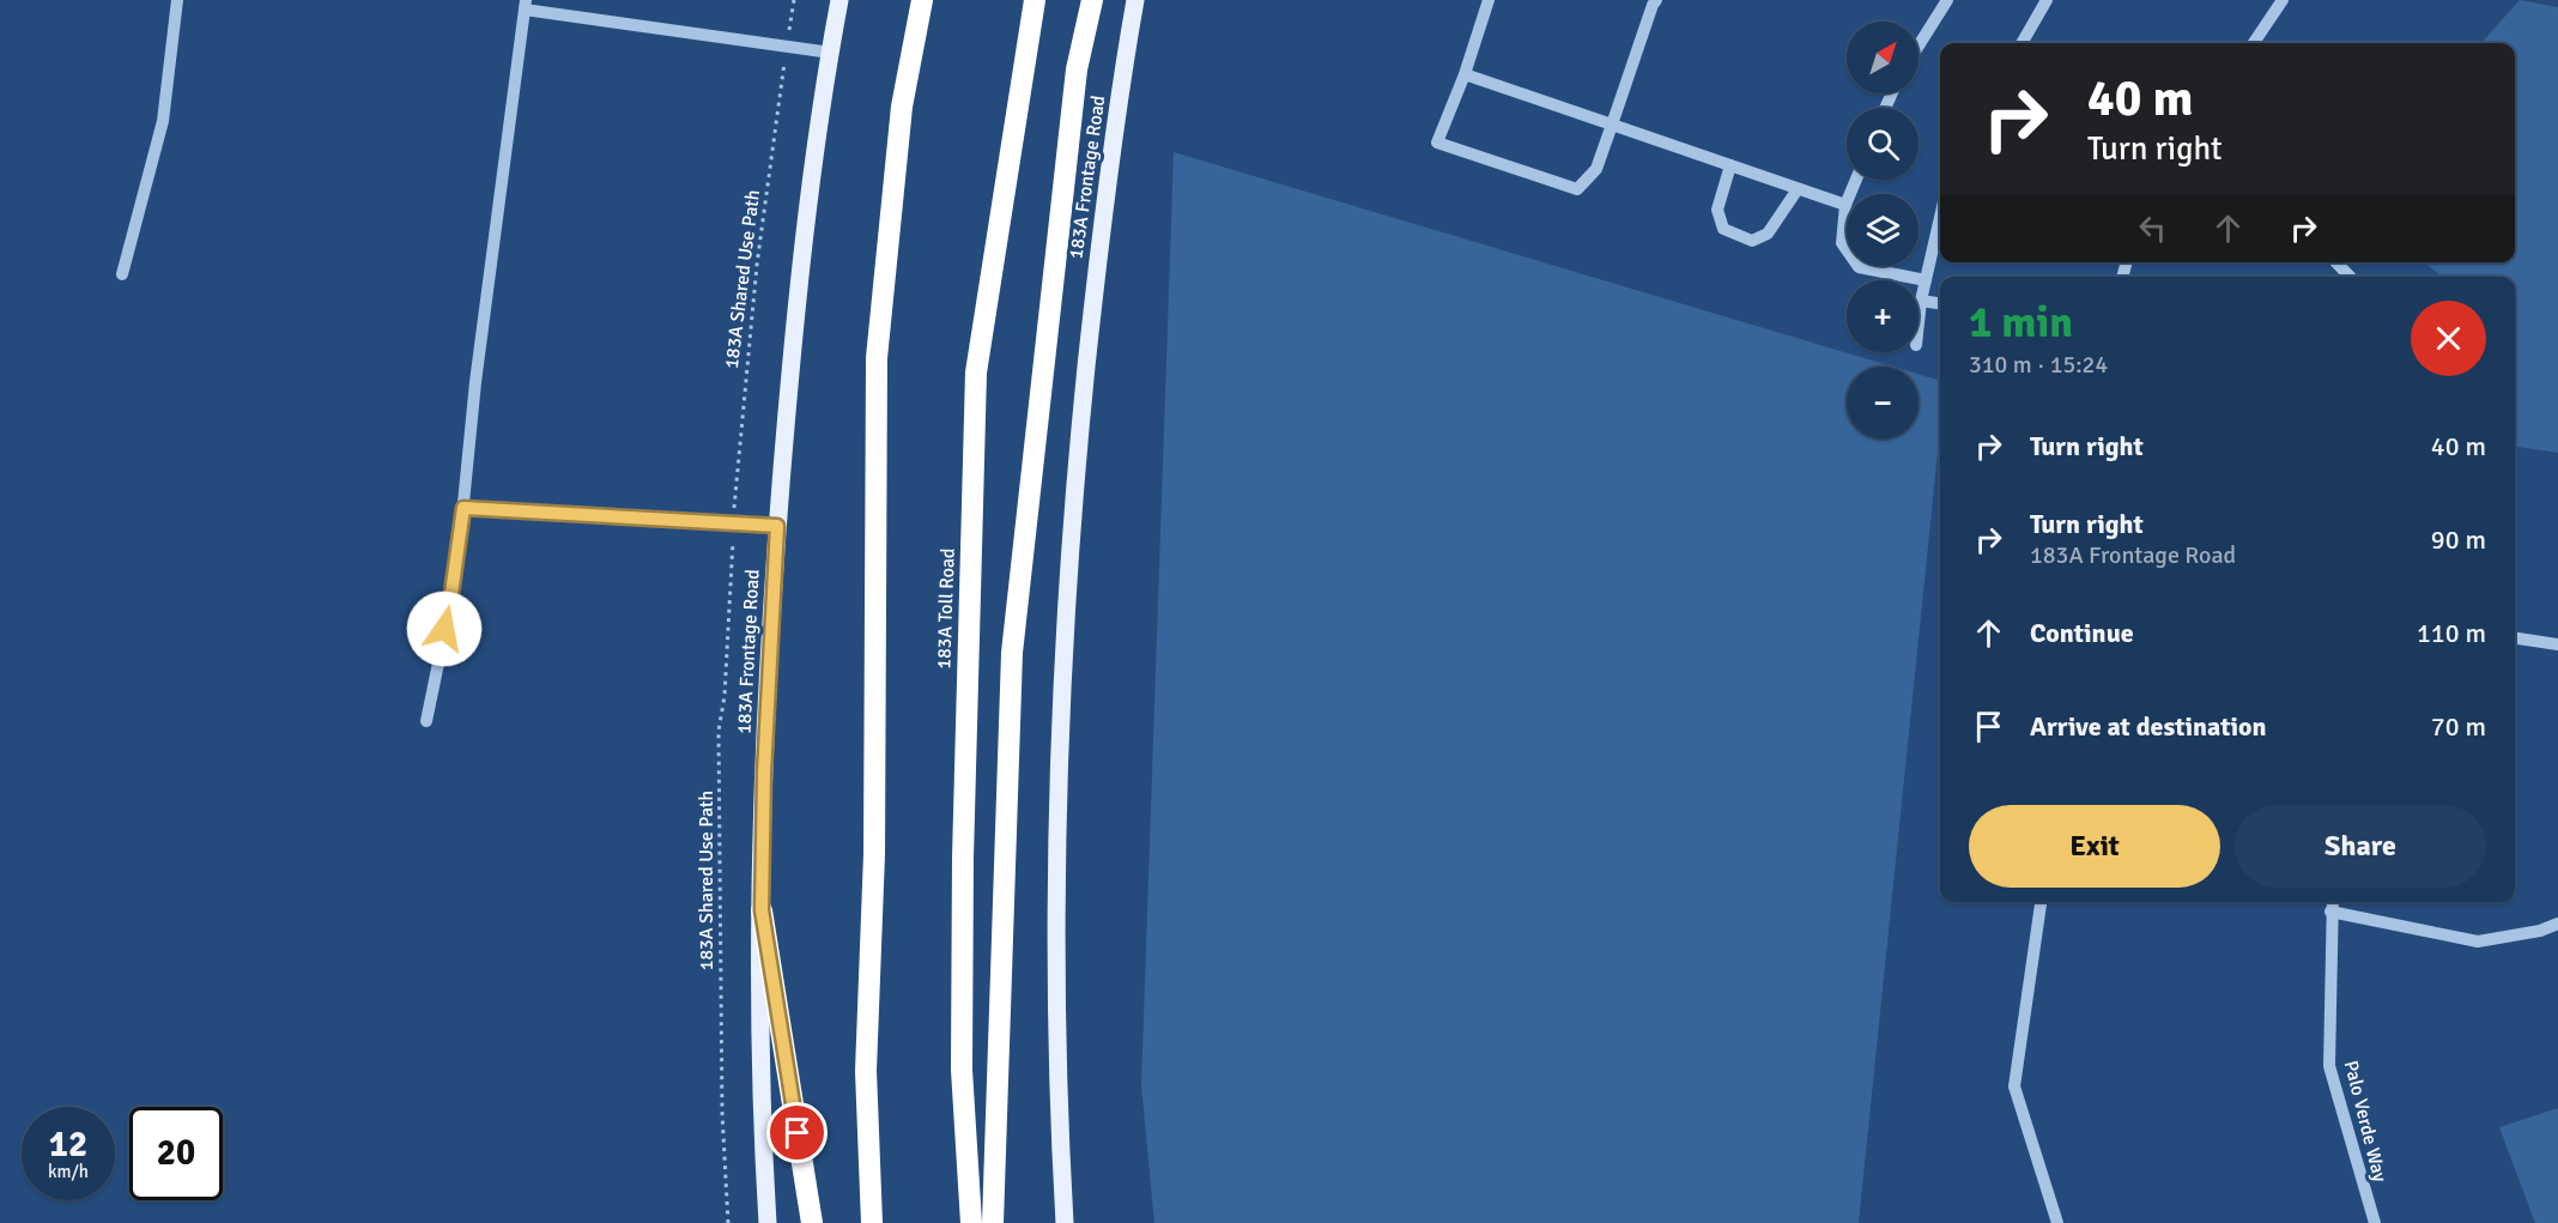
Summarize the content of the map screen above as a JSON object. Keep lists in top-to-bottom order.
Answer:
{
  "streets": {
    "highway": ["183A Toll Road"],
    "main road": ["183A Frontage Road"],
    "street": ["Palo Verde Way"],
    "path": ["183A Shared Use Path"]
  },
  "north": "top right",
  "page": {
    "map_buttons": ["+", "−"],
    "turn": ["40 m", "Turn right"],
    "heading": ["1 min", "310 m · 15:24"],
    "list": [
      {
        "name": "Turn right",
        "value": "40 m"
      },
      {
        "name": "Turn right",
        "note": "183A Frontage Road",
        "value": "90 m"
      },
      {
        "name": "Continue",
        "value": "110 m"
      },
      {
        "name": "Arrive at destination",
        "value": "70 m"
      }
    ],
    "buttons": ["Exit", "Share"],
    "speed": "12 km/h",
    "limit": "20"
  }
}
